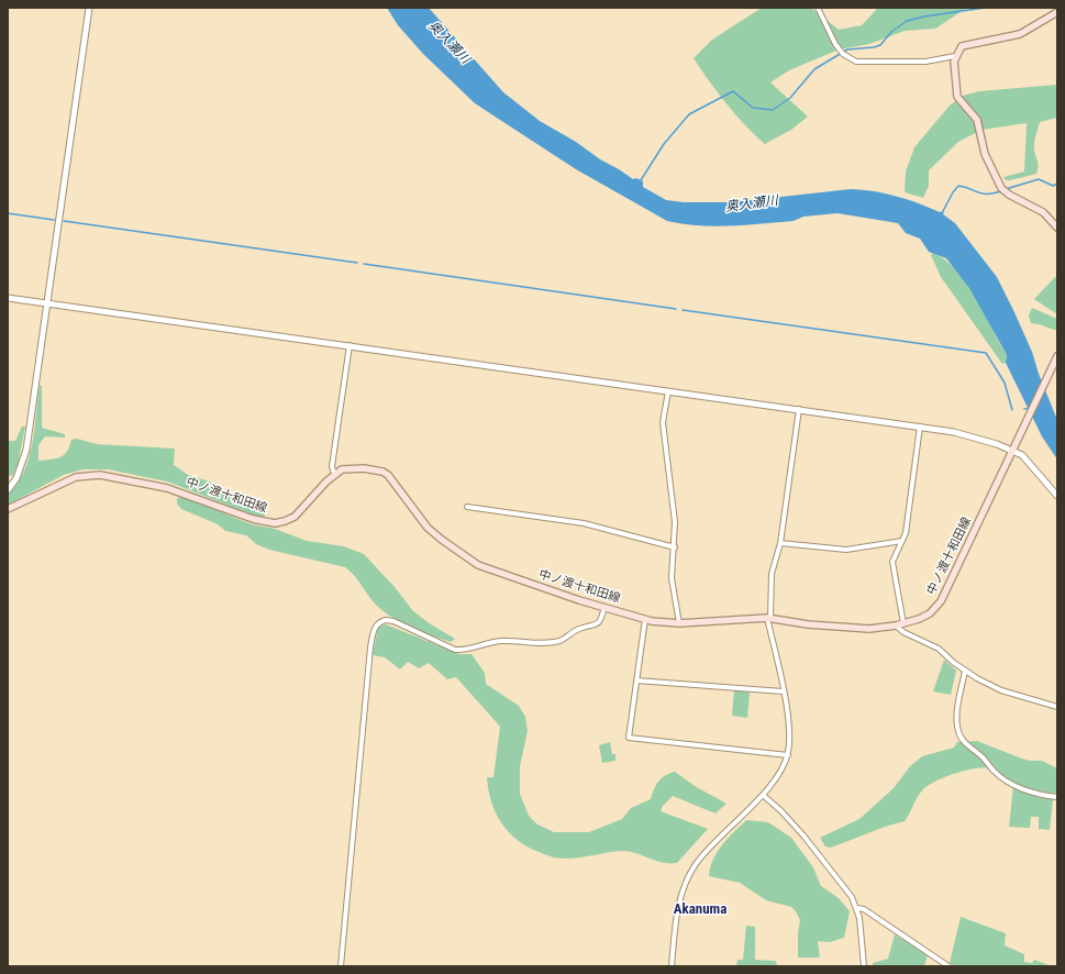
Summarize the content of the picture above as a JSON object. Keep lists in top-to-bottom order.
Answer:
{
  "streets": {
    "main road": ["中ノ渡十和田線"]
  },
  "districts": ["Akanuma"],
  "water": ["奥入瀬川"]
}
